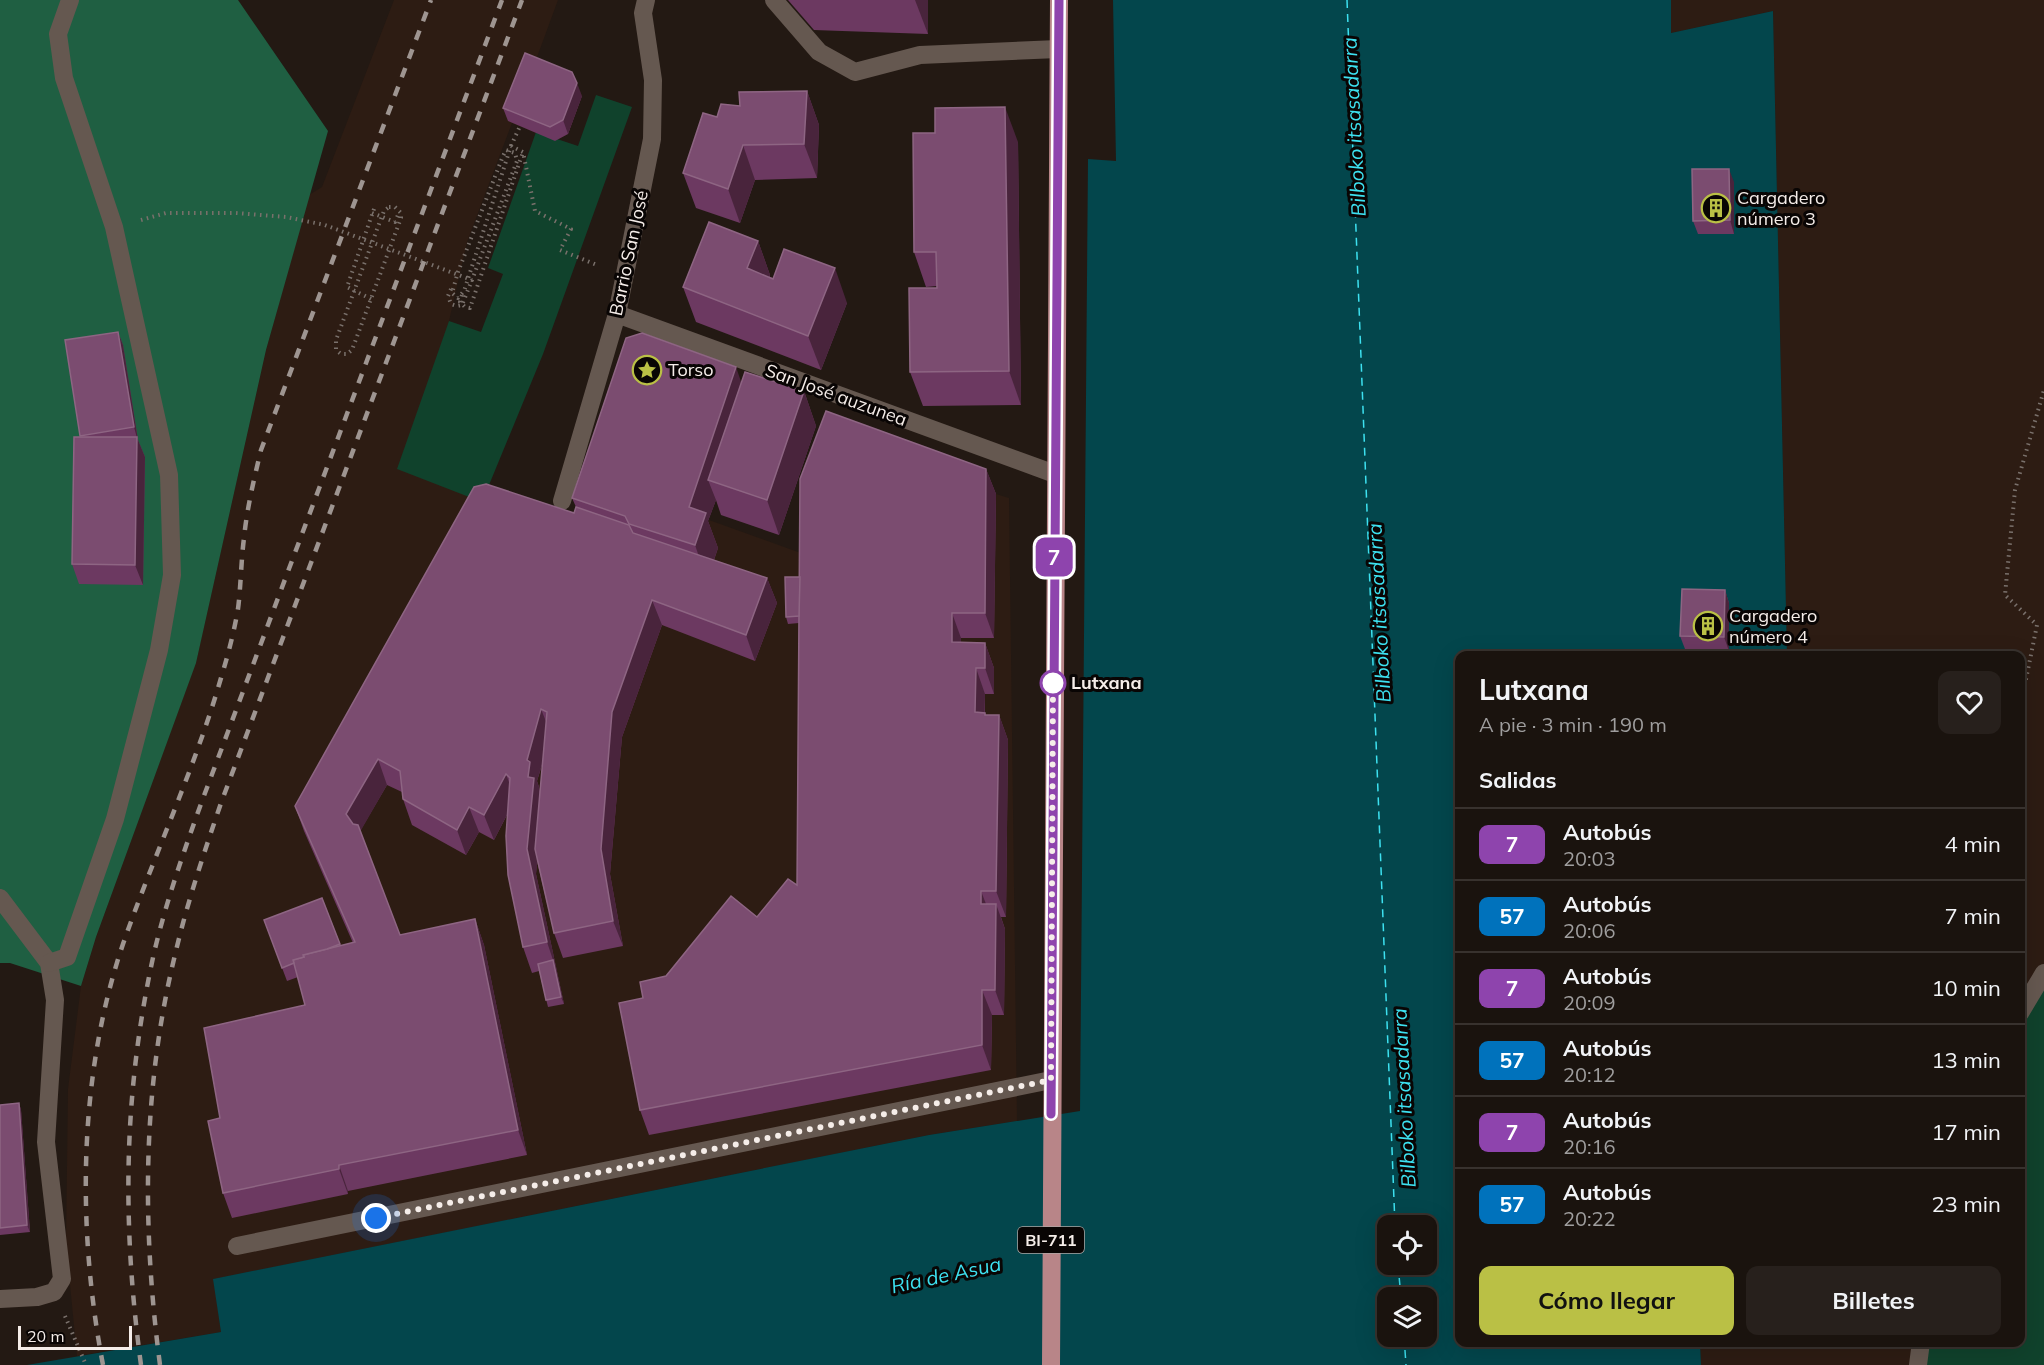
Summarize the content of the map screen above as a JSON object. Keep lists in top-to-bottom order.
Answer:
{
  "streets": {
    "main road": ["BI-711"],
    "street": ["Barrio San José", "San José auzunea"]
  },
  "crossings": [
    ["Barrio San José", "San José auzunea"],
    ["San José auzunea", "BI-711"]
  ],
  "water": ["Bilboko itsasadarra", "Ría de Asua"],
  "places": {
    "building": ["Cargadero número 3", "Cargadero número 4"],
    "place": ["Torso"],
    "other": ["Lutxana"]
  },
  "lines": ["bus line 7"],
  "scale_bar": "20 m",
  "page": {
    "on_map": "7",
    "heading": [
      ["Lutxana", "A pie · 3 min · 190 m"],
      "Salidas"
    ],
    "list": [
      {
        "mark": "7",
        "name": "Autobús",
        "note": "20:03",
        "value": "4 min"
      },
      {
        "mark": "57",
        "name": "Autobús",
        "note": "20:06",
        "value": "7 min"
      },
      {
        "mark": "7",
        "name": "Autobús",
        "note": "20:09",
        "value": "10 min"
      },
      {
        "mark": "57",
        "name": "Autobús",
        "note": "20:12",
        "value": "13 min"
      },
      {
        "mark": "7",
        "name": "Autobús",
        "note": "20:16",
        "value": "17 min"
      },
      {
        "mark": "57",
        "name": "Autobús",
        "note": "20:22",
        "value": "23 min"
      }
    ],
    "buttons": ["Cómo llegar", "Billetes"],
    "scale": "20 m"
  }
}
